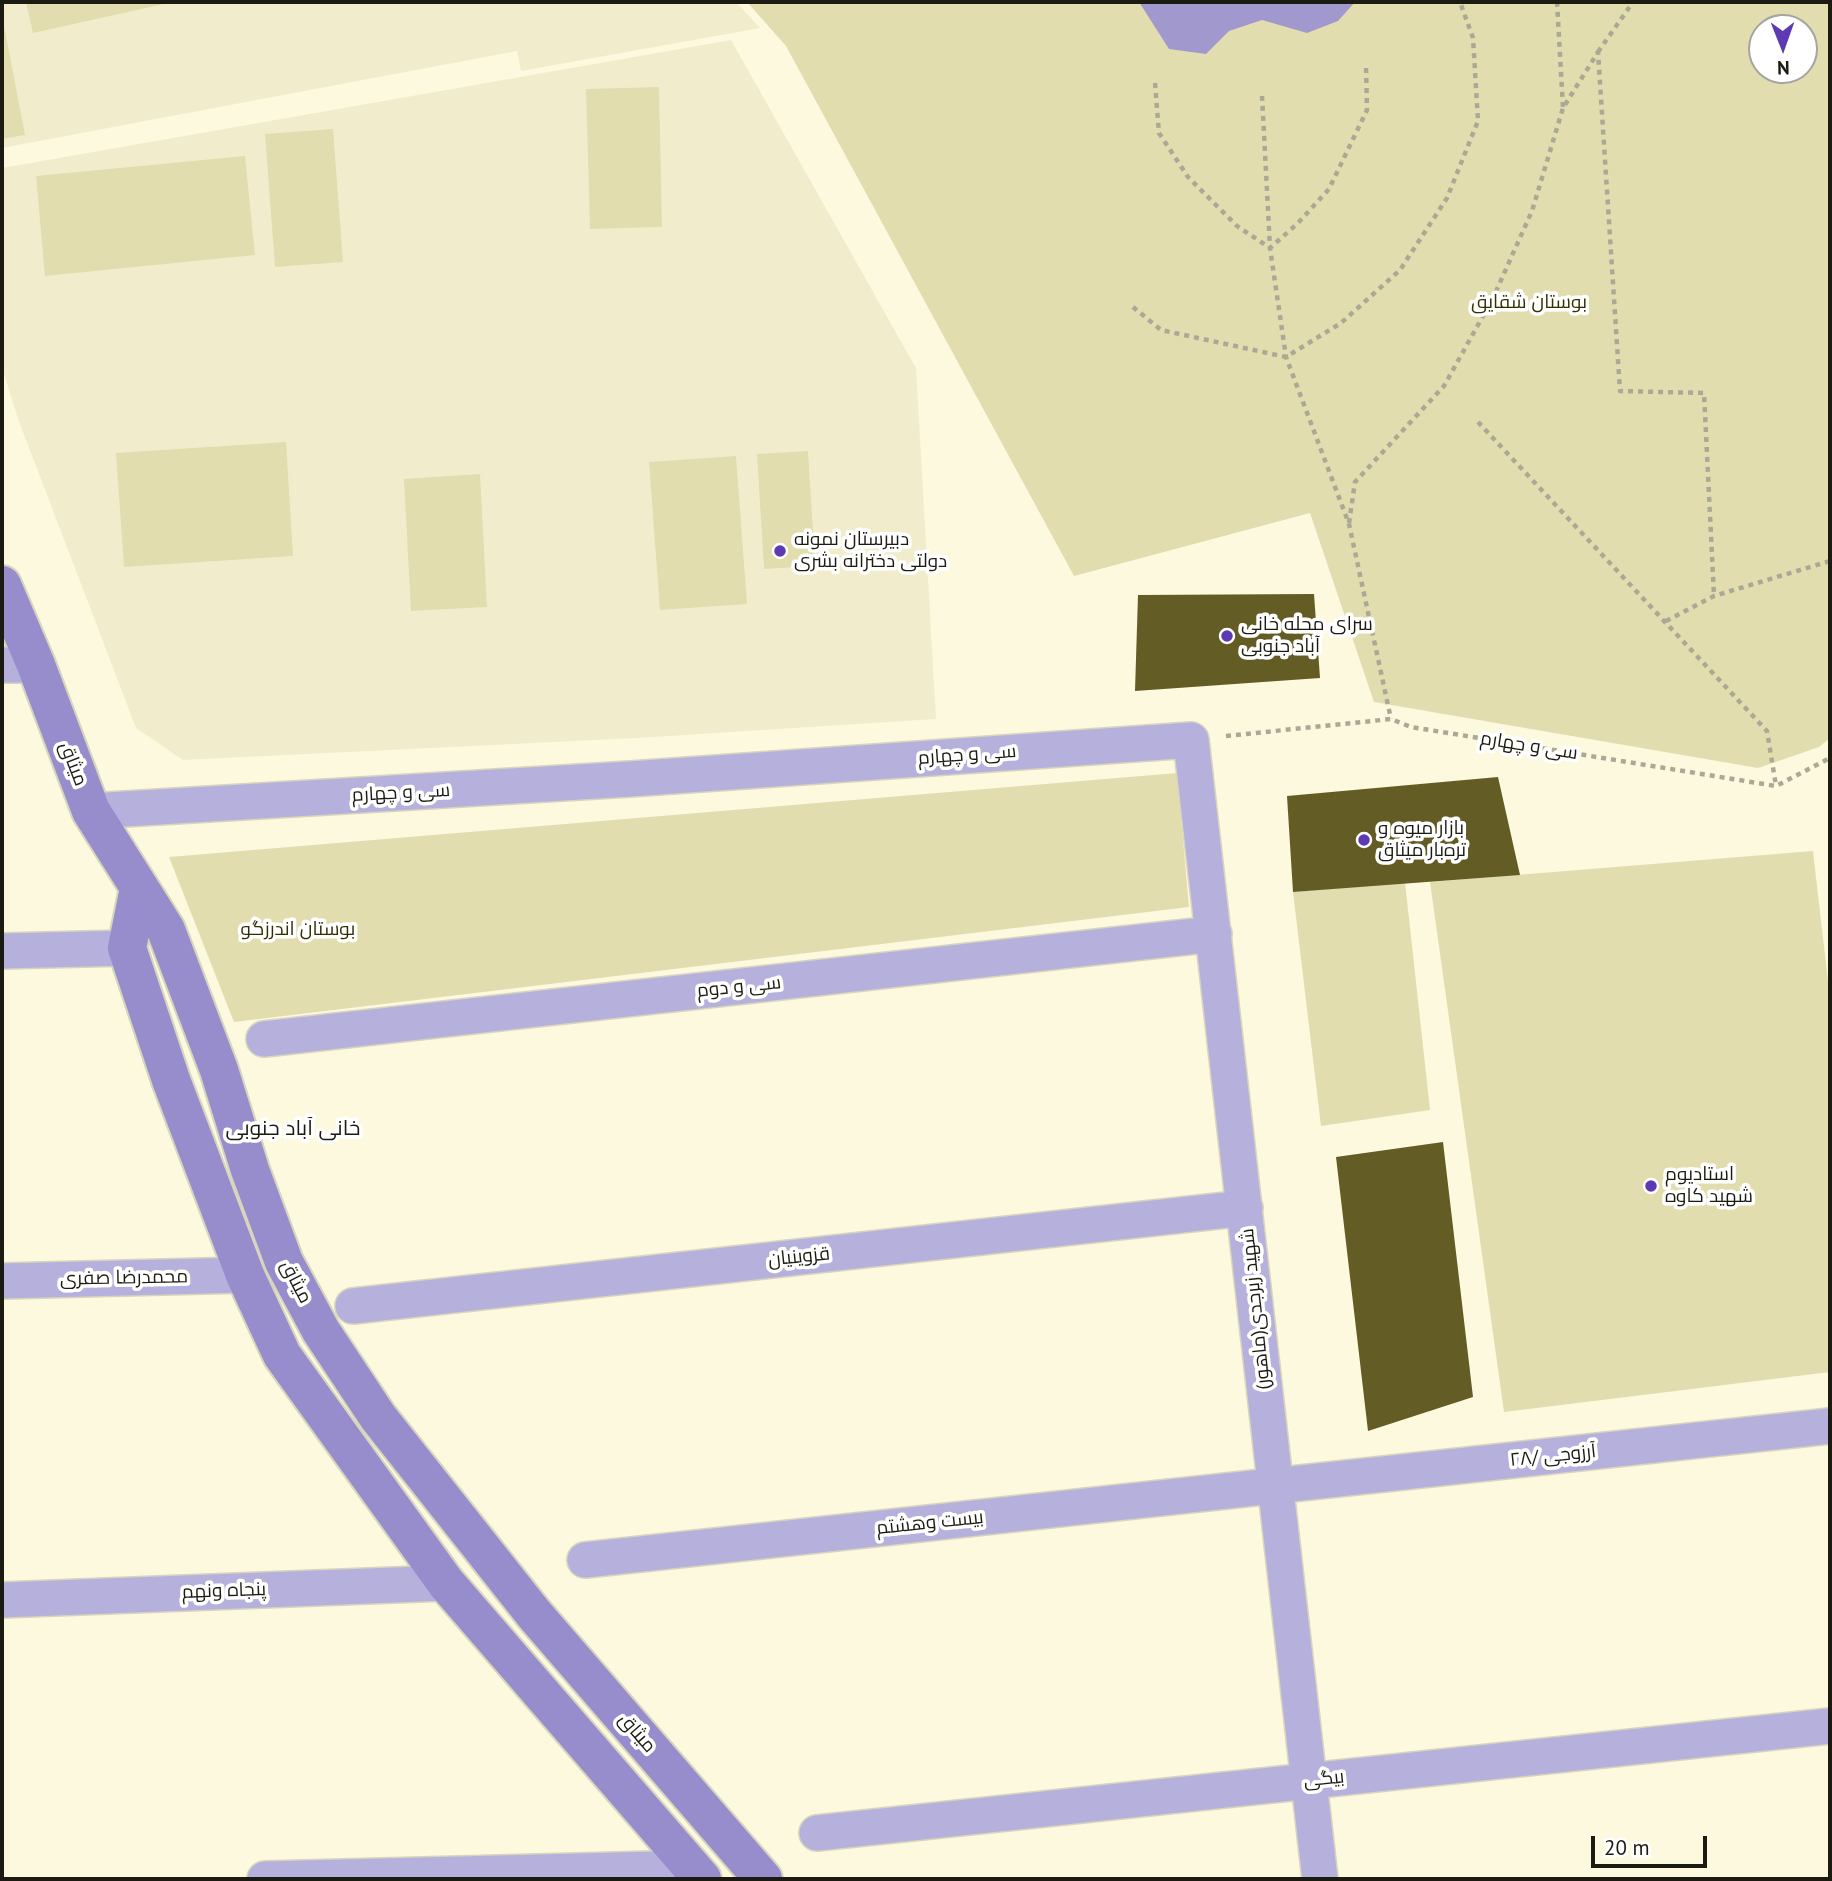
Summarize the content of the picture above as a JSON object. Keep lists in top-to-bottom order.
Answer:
{
  "streets": {
    "street": [
      "سی و چهارم",
      "میثاق",
      "سی و دوم",
      "قزوینیان",
      "محمدرضا صفری",
      "شهید زبرجدی(ماهور)",
      "آرزوجی /۲۸",
      "بیست وهشتم",
      "پنجاه ونهم",
      "بیگی"
    ]
  },
  "crossings": [
    ["سی و چهارم", "میثاق"],
    ["سی و چهارم", "شهید زبرجدی(ماهور)"],
    ["سی و دوم", "شهید زبرجدی(ماهور)"],
    ["قزوینیان", "شهید زبرجدی(ماهور)"],
    ["شهید زبرجدی(ماهور)", "آرزوجی /۲۸"],
    ["شهید زبرجدی(ماهور)", "بیست وهشتم"],
    ["شهید زبرجدی(ماهور)", "بیگی"],
    ["آرزوجی /۲۸", "بیست وهشتم"]
  ],
  "districts": ["خانی آباد جنوبی"],
  "parks": ["بوستان شقایق", "بوستان اندرزگو"],
  "places": [
    "دبیرستان نمونه دولتی دخترانه بشری",
    "سرای محله خانی آباد جنوبی",
    "بازار میوه و تره‌بار میثاق",
    "استادیوم شهید کاوه"
  ],
  "scale_bar": "20 m",
  "north": "bottom"
}
